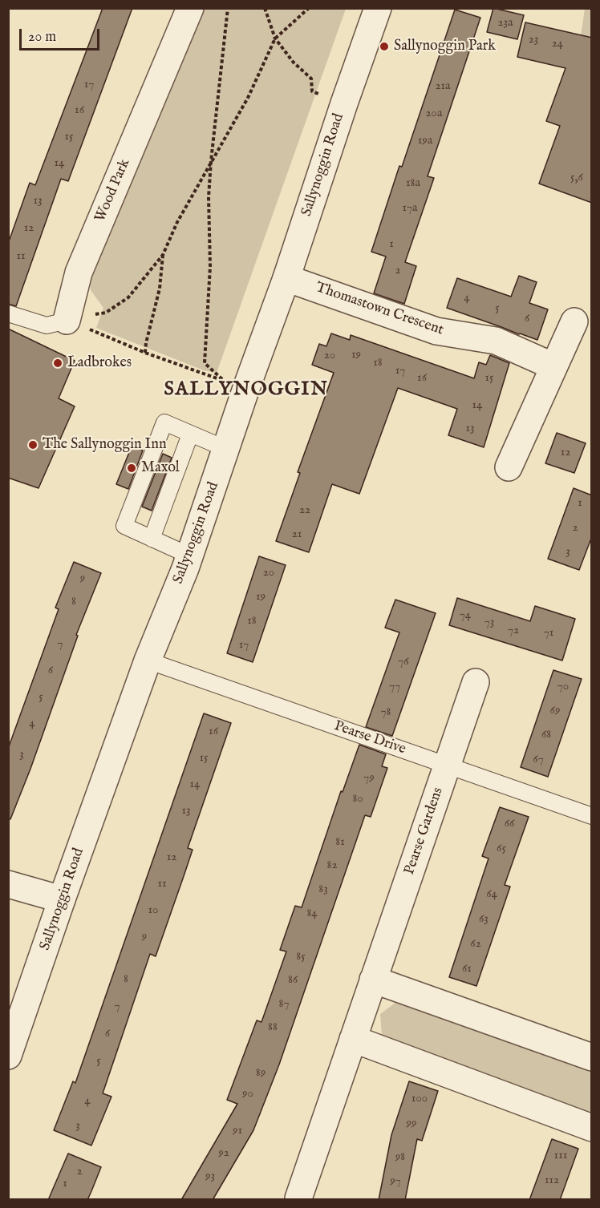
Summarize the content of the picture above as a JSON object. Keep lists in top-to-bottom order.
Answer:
{
  "streets": {
    "street": [
      "Sallynoggin Road",
      "Wood Park",
      "Thomastown Crescent",
      "Pearse Gardens"
    ],
    "lane": ["Pearse Drive"]
  },
  "crossings": [
    ["Sallynoggin Road", "Thomastown Crescent"],
    ["Sallynoggin Road", "Pearse Drive"],
    ["Pearse Drive", "Pearse Gardens"]
  ],
  "districts": ["SALLYNOGGIN"],
  "places": [
    "Sallynoggin Park",
    "Ladbrokes",
    "The Sallynoggin Inn",
    "Maxol"
  ],
  "house_numbers": [
    "23a",
    "23",
    "24",
    "17",
    "21a",
    "16",
    "20a",
    "15",
    "19a",
    "14",
    "5,6",
    "18a",
    "13",
    "17a",
    "12",
    "1",
    "11",
    "2",
    "4",
    "5",
    "6",
    "19",
    "20",
    "18",
    "17",
    "16",
    "15",
    "14",
    "13",
    "12",
    "1",
    "22",
    "2",
    "21",
    "3",
    "20",
    "9",
    "19",
    "8",
    "74",
    "18",
    "73",
    "72",
    "71",
    "7",
    "17",
    "76",
    "6",
    "77",
    "70",
    "5",
    "69",
    "78",
    "4",
    "16",
    "68",
    "3",
    "15",
    "67",
    "79",
    "14",
    "80",
    "13",
    "66",
    "81",
    "65",
    "12",
    "82",
    "11",
    "83",
    "64",
    "10",
    "84",
    "63",
    "9",
    "62",
    "85",
    "61",
    "8",
    "86",
    "87",
    "7",
    "88",
    "6",
    "5",
    "89",
    "90",
    "100",
    "4",
    "99",
    "3",
    "91",
    "92",
    "111",
    "98",
    "2",
    "93",
    "112",
    "97",
    "1"
  ],
  "scale_bar": "20 m"
}
